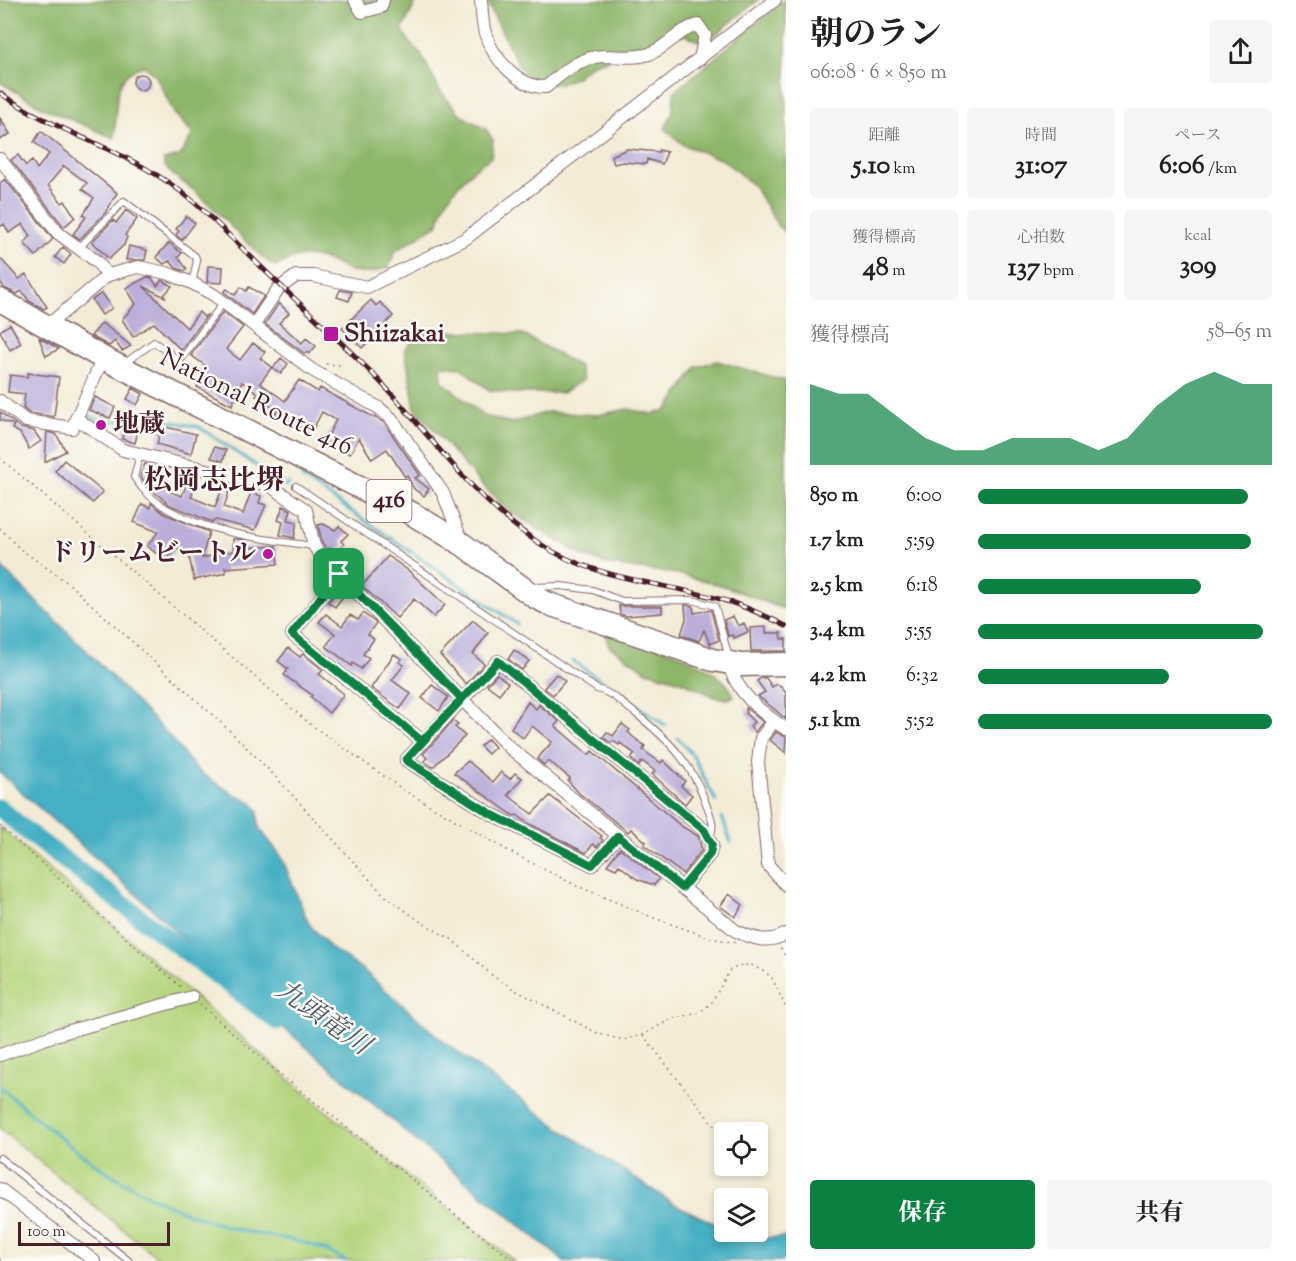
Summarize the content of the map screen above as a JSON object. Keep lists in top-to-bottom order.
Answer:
{
  "streets": {
    "highway": ["National Route 416", "416"]
  },
  "districts": ["松岡志比堺"],
  "water": ["九頭竜川"],
  "places": {
    "transit": ["Shiizakai"],
    "other": ["地蔵", "ドリームビートル"]
  },
  "scale_bar": "100 m",
  "page": {
    "heading": ["朝のラン", "06:08 · 6 × 850 m"],
    "stats": [
      ["距離", "5.10 km"],
      ["時間", "31:07"],
      ["ペース", "6:06 /km"],
      ["獲得標高", "48 m"],
      ["心拍数", "137 bpm"],
      ["kcal", "309"]
    ],
    "chart": ["獲得標高", "58–65 m"],
    "list": [
      {
        "name": "850 m",
        "note": "6:00"
      },
      {
        "name": "1.7 km",
        "note": "5:59"
      },
      {
        "name": "2.5 km",
        "note": "6:18"
      },
      {
        "name": "3.4 km",
        "note": "5:55"
      },
      {
        "name": "4.2 km",
        "note": "6:32"
      },
      {
        "name": "5.1 km",
        "note": "5:52"
      }
    ],
    "buttons": ["保存", "共有"],
    "scale": "100 m"
  }
}
